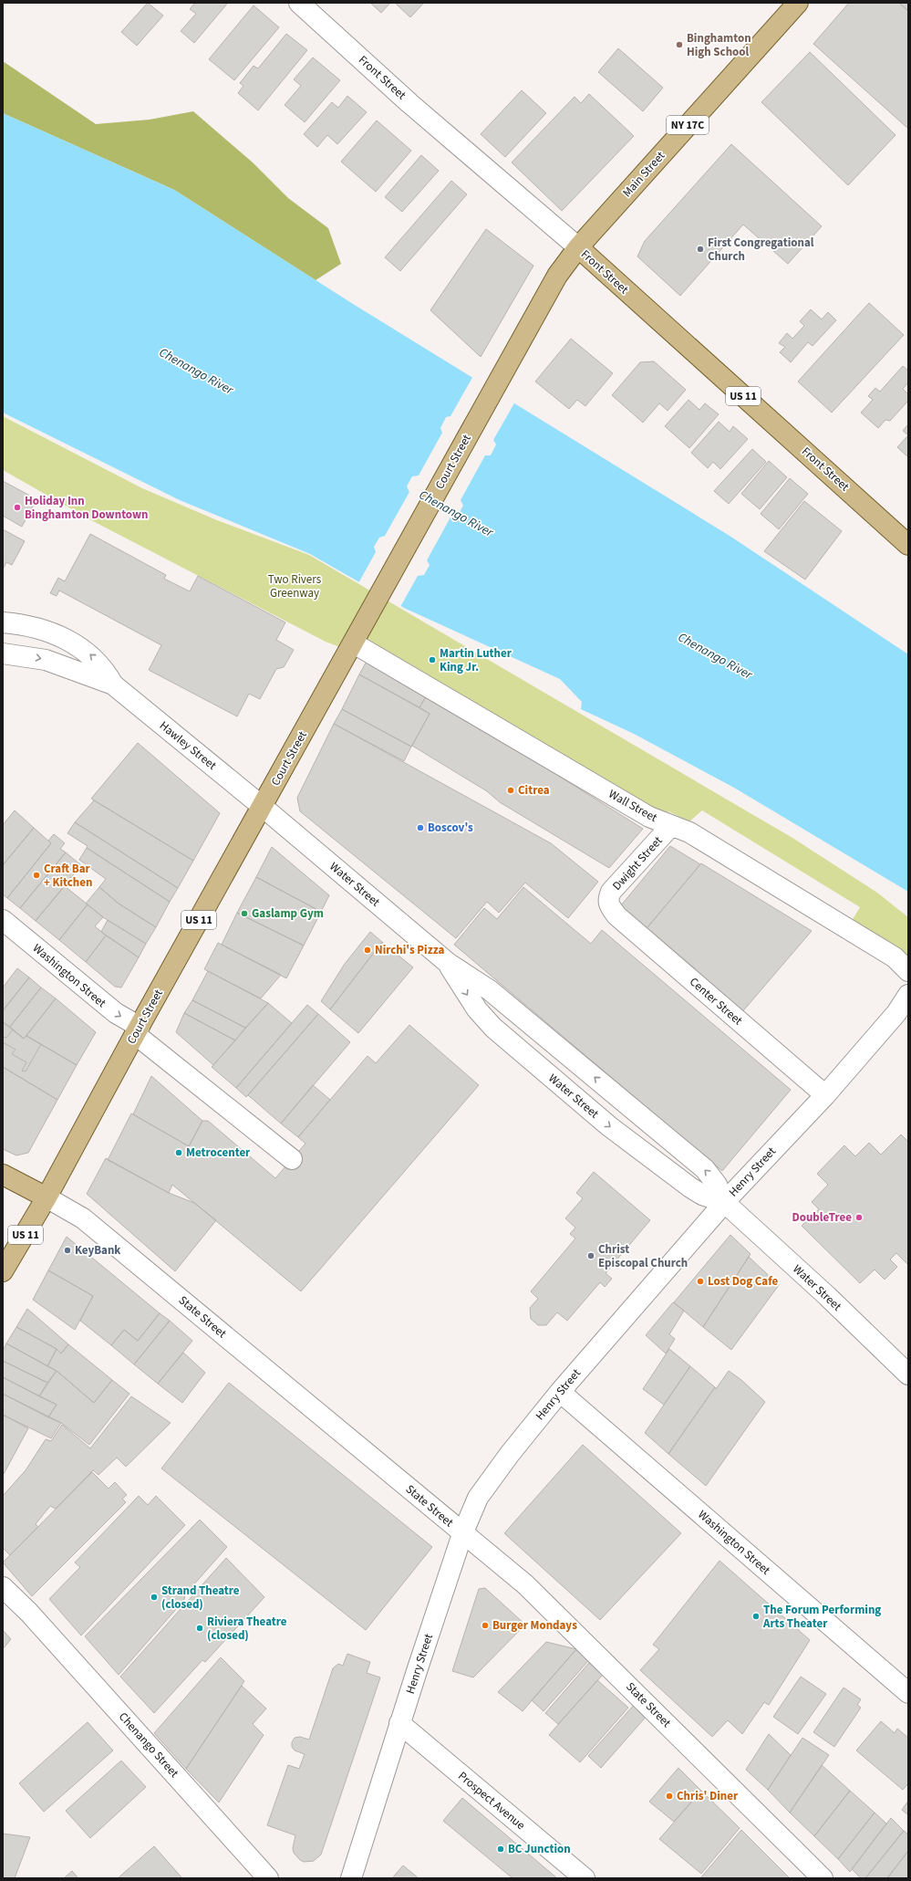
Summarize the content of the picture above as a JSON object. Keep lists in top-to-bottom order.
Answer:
{
  "streets": {
    "main road": [
      "Front Street",
      "NY 17C",
      "Main Street",
      "US 11",
      "Court Street",
      "State Street"
    ],
    "street": [
      "Hawley Street",
      "Wall Street",
      "Dwight Street",
      "Water Street",
      "Washington Street",
      "Center Street",
      "Henry Street",
      "Chenango Street",
      "Prospect Avenue"
    ]
  },
  "crossings": [
    ["Front Street", "Main Street"],
    ["Front Street", "Court Street"],
    ["Main Street", "Court Street"],
    ["Court Street", "Hawley Street"],
    ["Court Street", "Wall Street"],
    ["Court Street", "Water Street"],
    ["Court Street", "Washington Street"],
    ["Court Street", "State Street"],
    ["Hawley Street", "Water Street"],
    ["Wall Street", "Dwight Street"],
    ["Dwight Street", "Center Street"],
    ["Water Street", "Henry Street"],
    ["Washington Street", "Henry Street"],
    ["Center Street", "Henry Street"],
    ["Henry Street", "State Street"],
    ["Henry Street", "Prospect Avenue"]
  ],
  "water": ["Chenango River"],
  "parks": ["Two Rivers Greenway"],
  "places": [
    "Binghamton High School",
    "First Congregational Church",
    "Holiday Inn Binghamton Downtown",
    "Martin Luther King Jr.",
    "Citrea",
    "Boscov's",
    "Craft Bar + Kitchen",
    "Gaslamp Gym",
    "Nirchi's Pizza",
    "Metrocenter",
    "DoubleTree",
    "KeyBank",
    "Christ Episcopal Church",
    "Lost Dog Cafe",
    "Strand Theatre (closed)",
    "The Forum Performing Arts Theater",
    "Burger Mondays",
    "Riviera Theatre (closed)",
    "Chris' Diner",
    "BC Junction"
  ]
}
